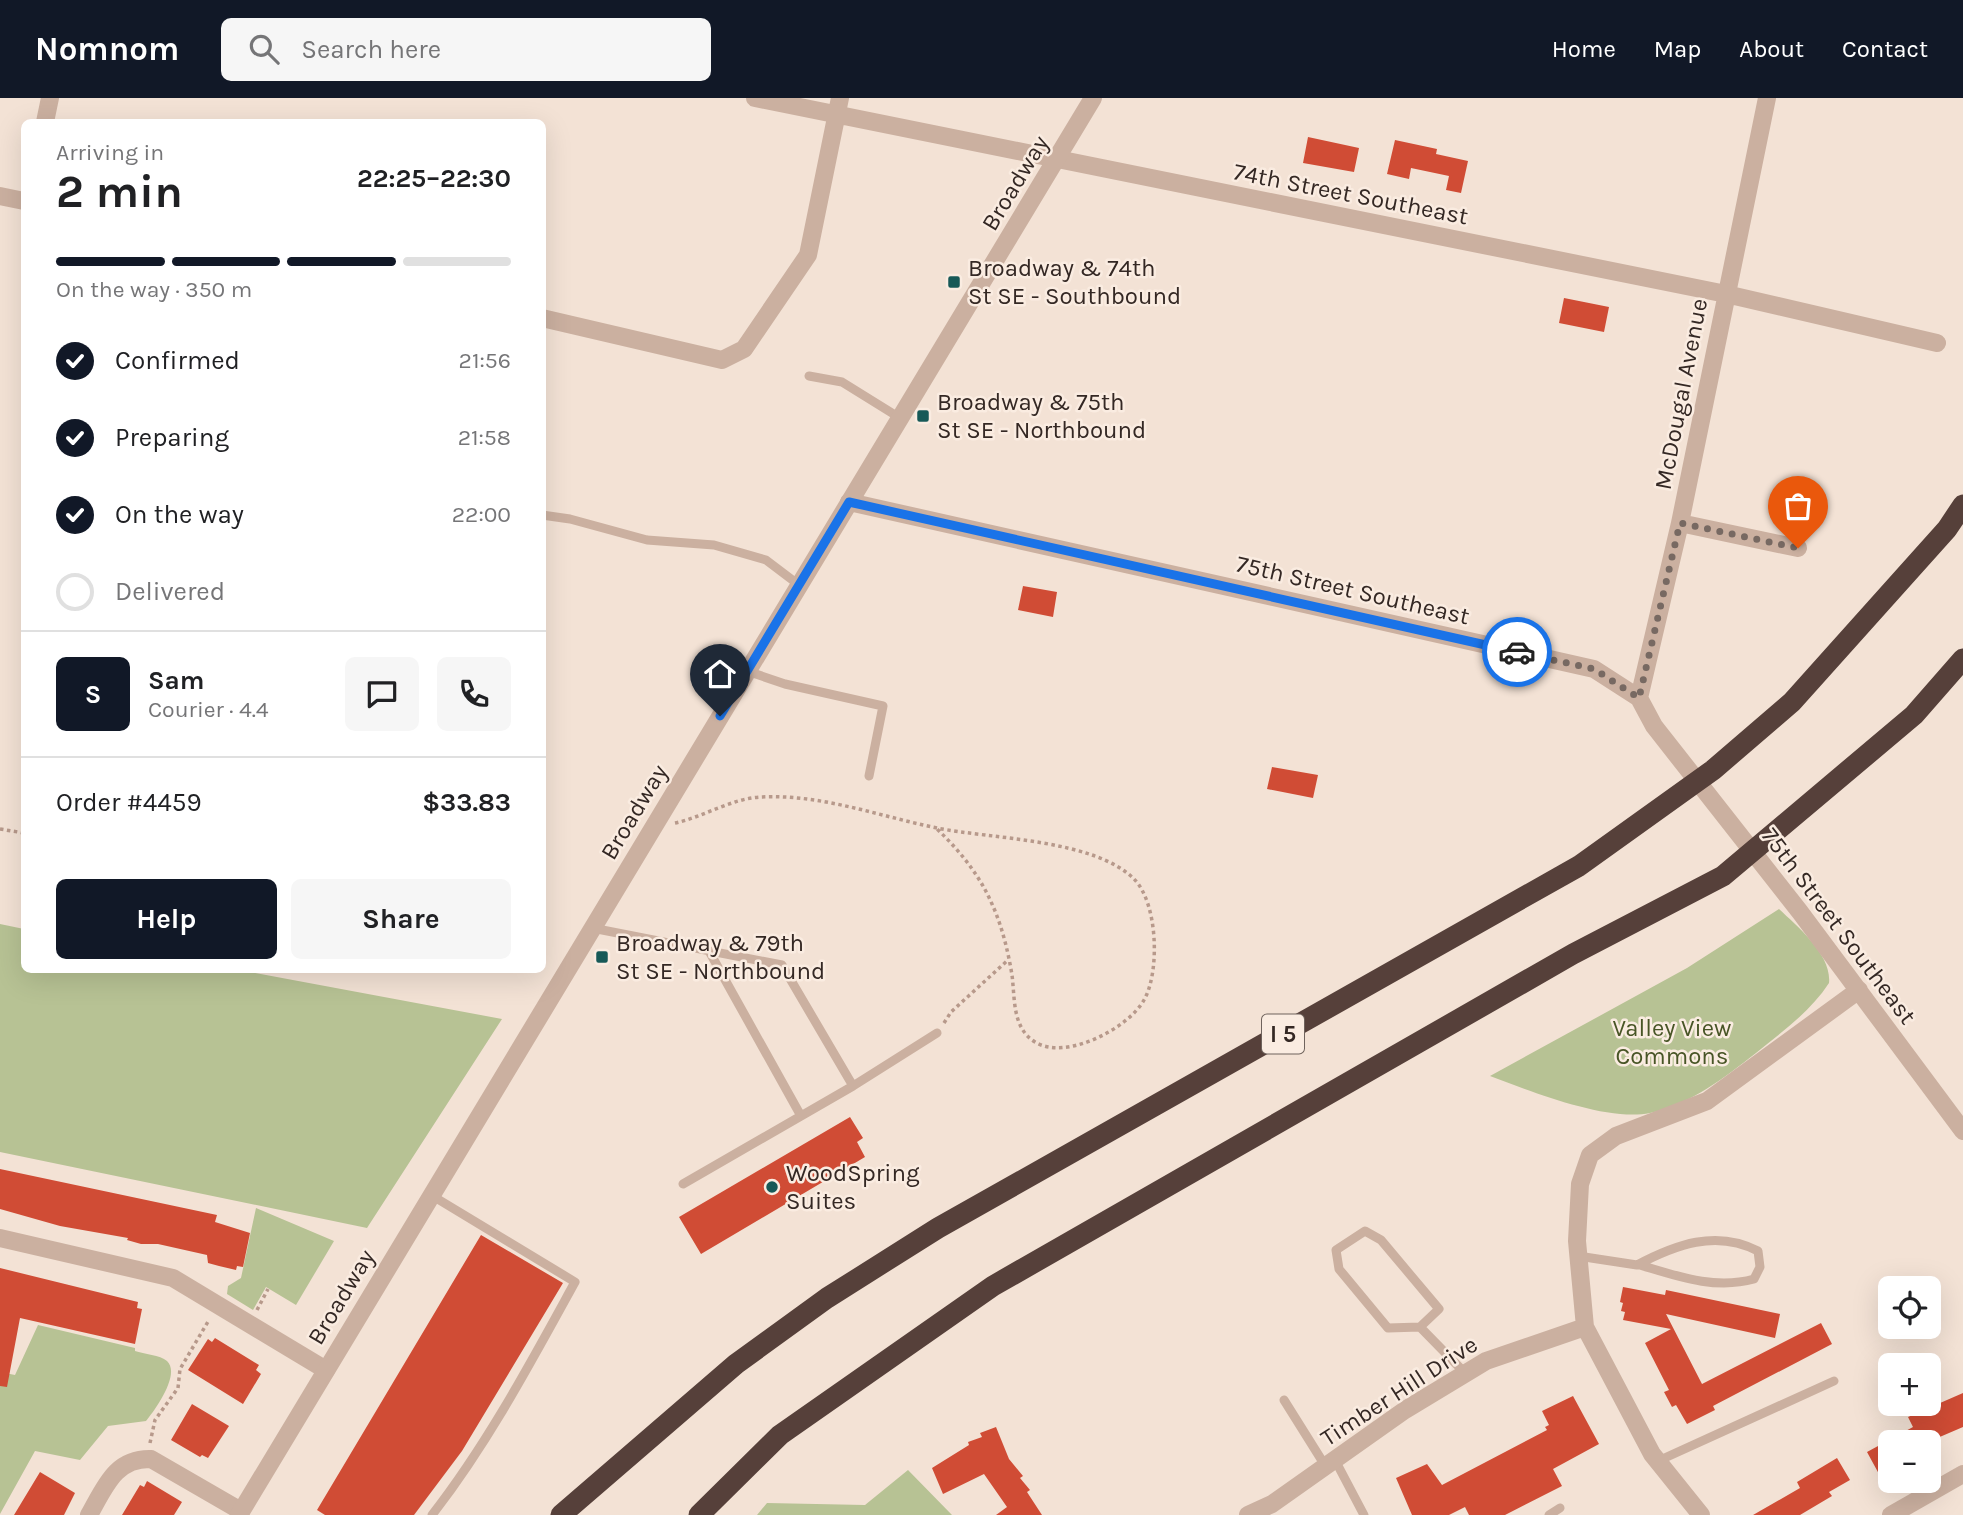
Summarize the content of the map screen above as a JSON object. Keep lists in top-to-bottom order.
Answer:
{
  "streets": {
    "highway": ["I 5"],
    "street": [
      "Broadway",
      "74th Street Southeast",
      "McDougal Avenue",
      "75th Street Southeast",
      "Timber Hill Drive"
    ]
  },
  "crossings": [
    ["Broadway", "74th Street Southeast"],
    ["Broadway", "75th Street Southeast"],
    ["74th Street Southeast", "McDougal Avenue"],
    ["McDougal Avenue", "75th Street Southeast"]
  ],
  "parks": ["Valley View Commons"],
  "places": {
    "transit": ["Broadway & 74th St SE - Southbound", "Broadway & 75th St SE - Northbound", "Broadway & 79th St SE - Northbound"],
    "other": ["WoodSpring Suites"]
  },
  "page": {
    "header": "Nomnom",
    "search": "Search here",
    "nav": [
      "Home",
      "Map",
      "About",
      "Contact"
    ],
    "heading": ["2 min", "Arriving in", "22:25–22:30"],
    "panel": [
      "Sam",
      "Courier · 4.4",
      "Order #4459",
      "$33.83"
    ],
    "bar": "On the way · 350 m",
    "list": [
      ["Confirmed", "21:56"],
      ["Preparing", "21:58"],
      ["On the way", "22:00"],
      "Delivered"
    ],
    "round": "S",
    "buttons": ["Help", "Share"],
    "map_buttons": ["+", "−"]
  }
}
